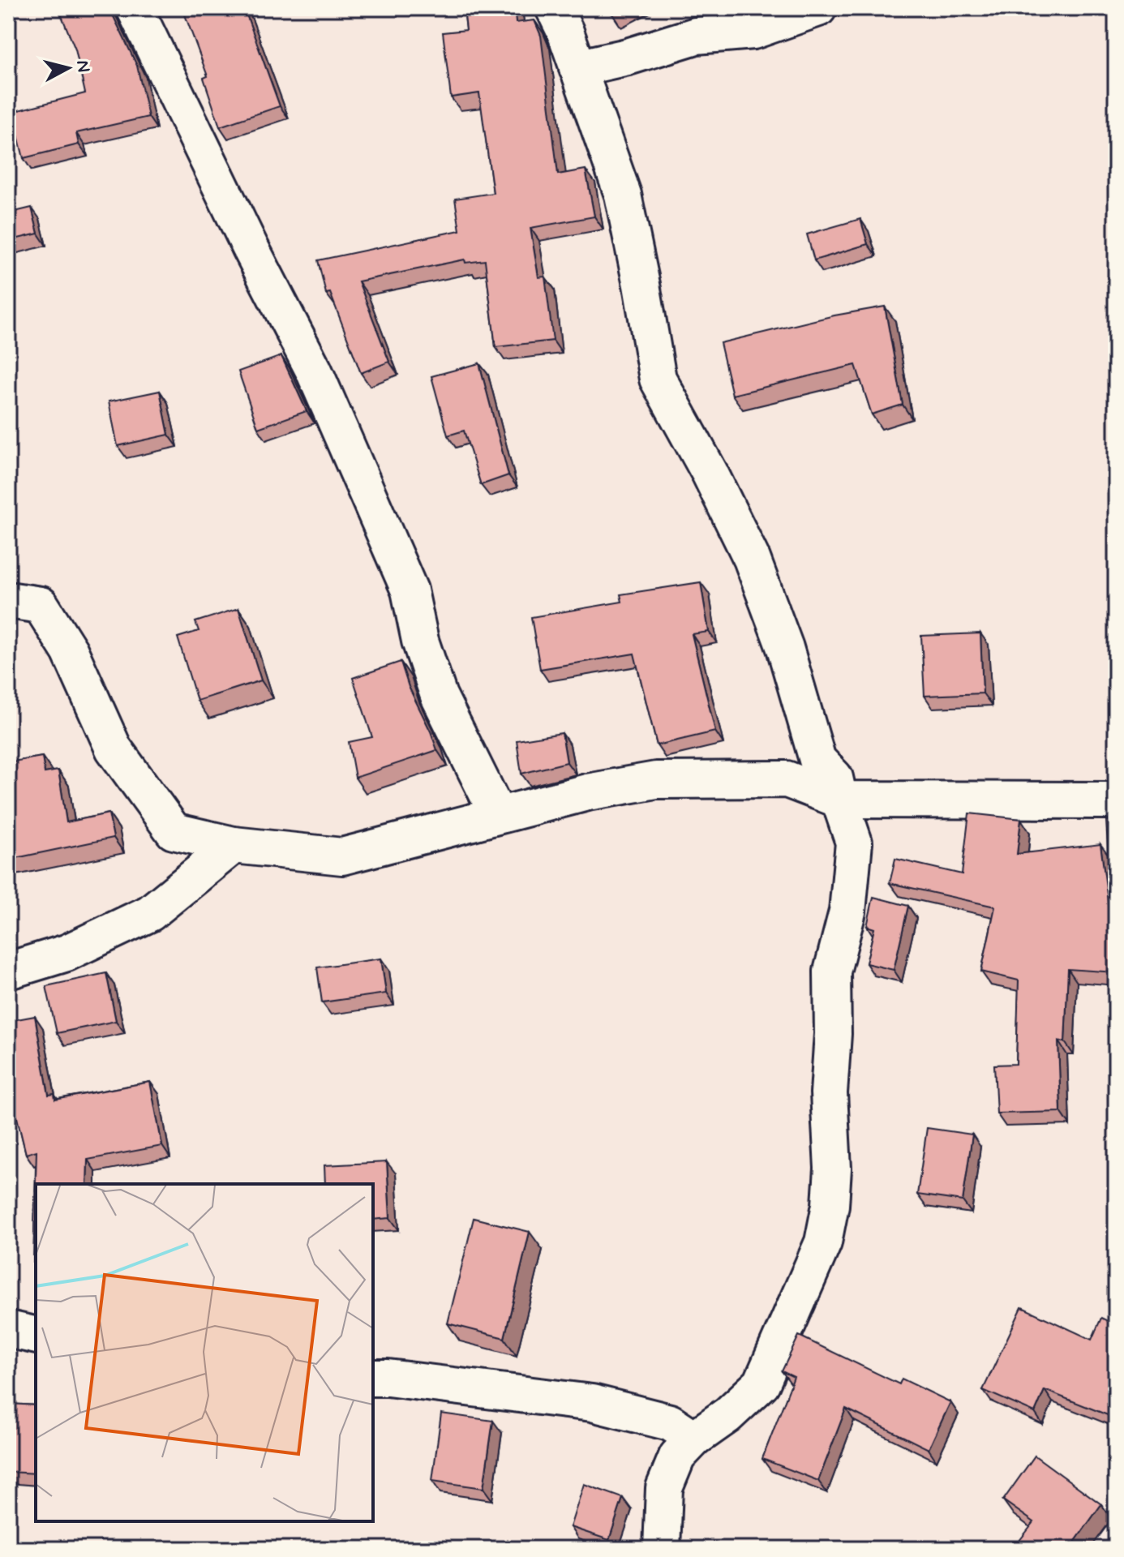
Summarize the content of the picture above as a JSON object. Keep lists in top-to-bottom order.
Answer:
{
  "north": "right"
}
